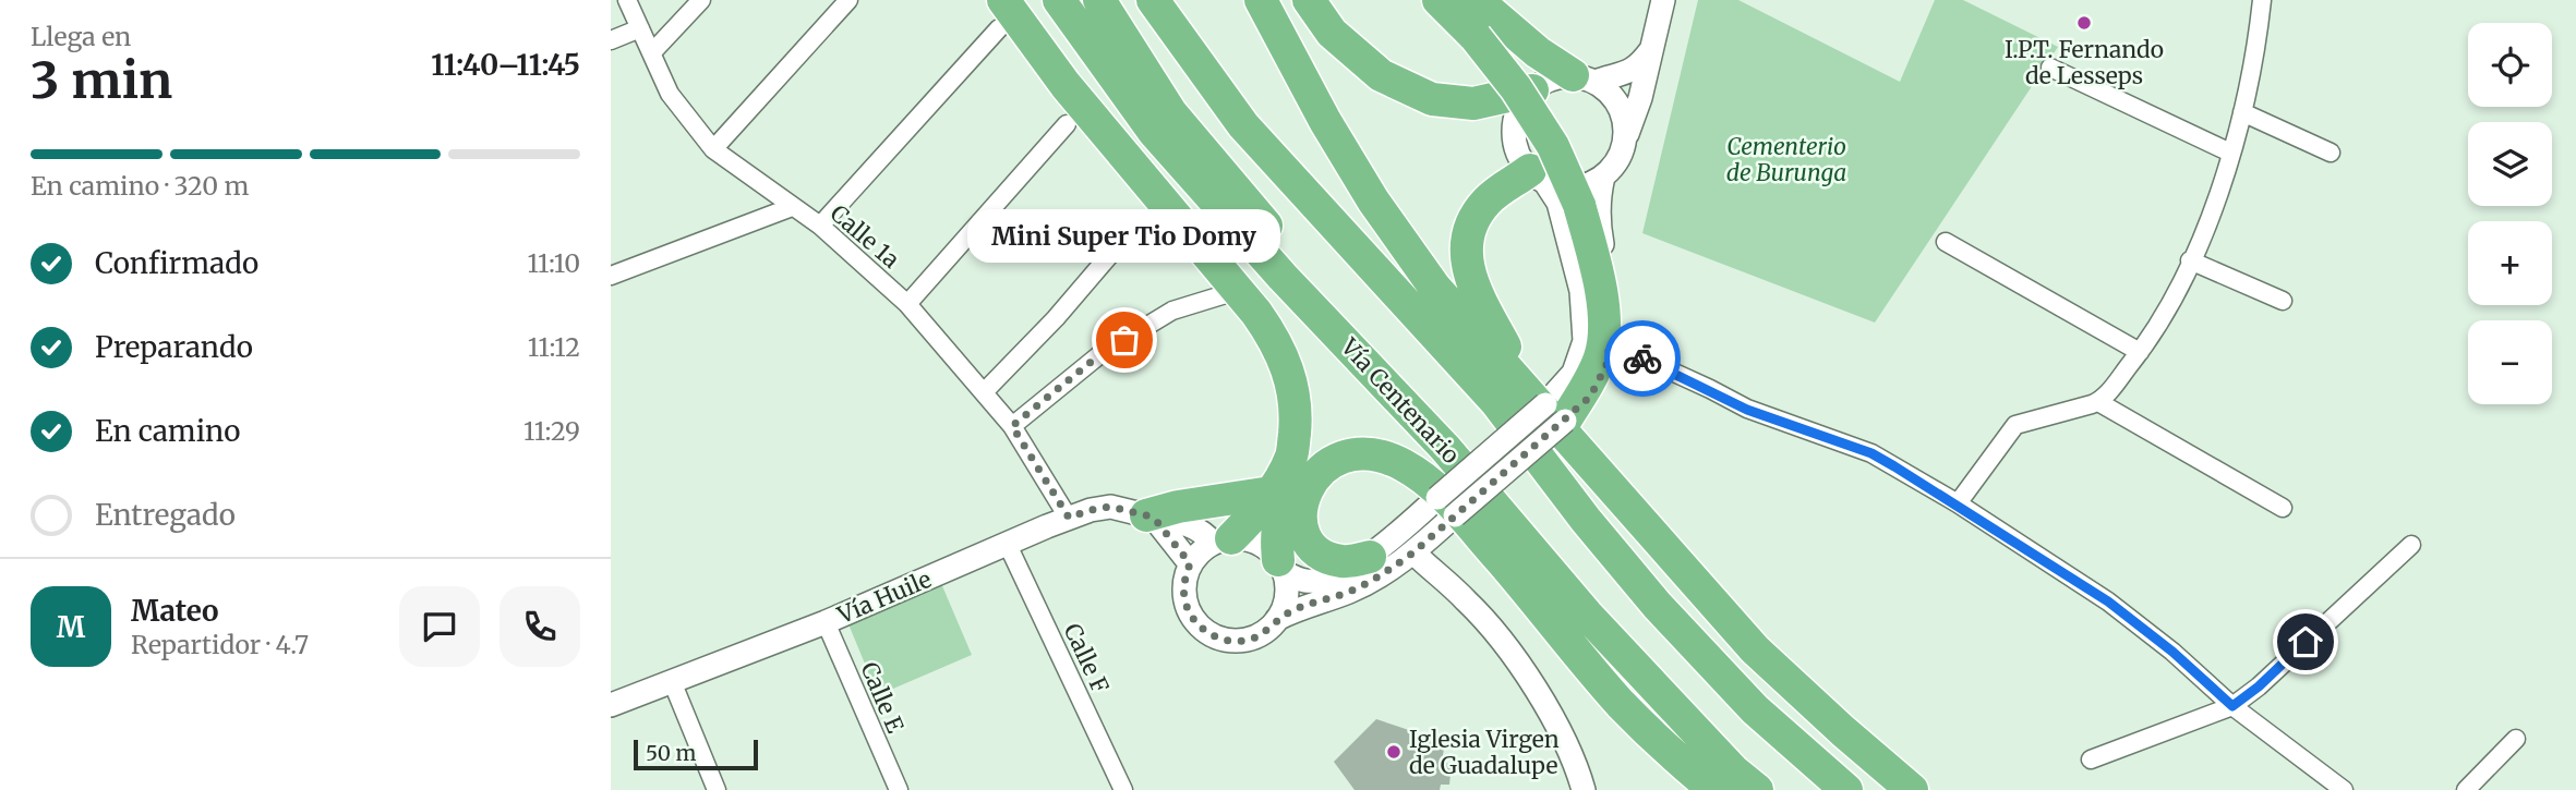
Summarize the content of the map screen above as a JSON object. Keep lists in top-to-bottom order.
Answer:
{
  "streets": {
    "highway": ["Vía Centenario"],
    "street": [
      "Calle 1a",
      "Vía Huile",
      "Calle F",
      "Calle E"
    ]
  },
  "crossings": [
    ["Calle 1a", "Vía Huile"],
    ["Vía Huile", "Calle F"],
    ["Vía Huile", "Calle E"]
  ],
  "parks": ["Cementerio de Burunga"],
  "places": ["I.P.T. Fernando de Lesseps", "Mini Super Tio Domy", "Iglesia Virgen de Guadalupe"],
  "scale_bar": "50 m",
  "page": {
    "heading": ["3 min", "Llega en", "11:40–11:45"],
    "panel": ["Mateo", "Repartidor · 4.7"],
    "map_buttons": ["+", "−"],
    "bar": "En camino · 320 m",
    "bubble": "Mini Super Tio Domy",
    "list": [
      ["Confirmado", "11:10"],
      ["Preparando", "11:12"],
      ["En camino", "11:29"],
      "Entregado"
    ],
    "round": "M",
    "scale": "50 m"
  }
}
